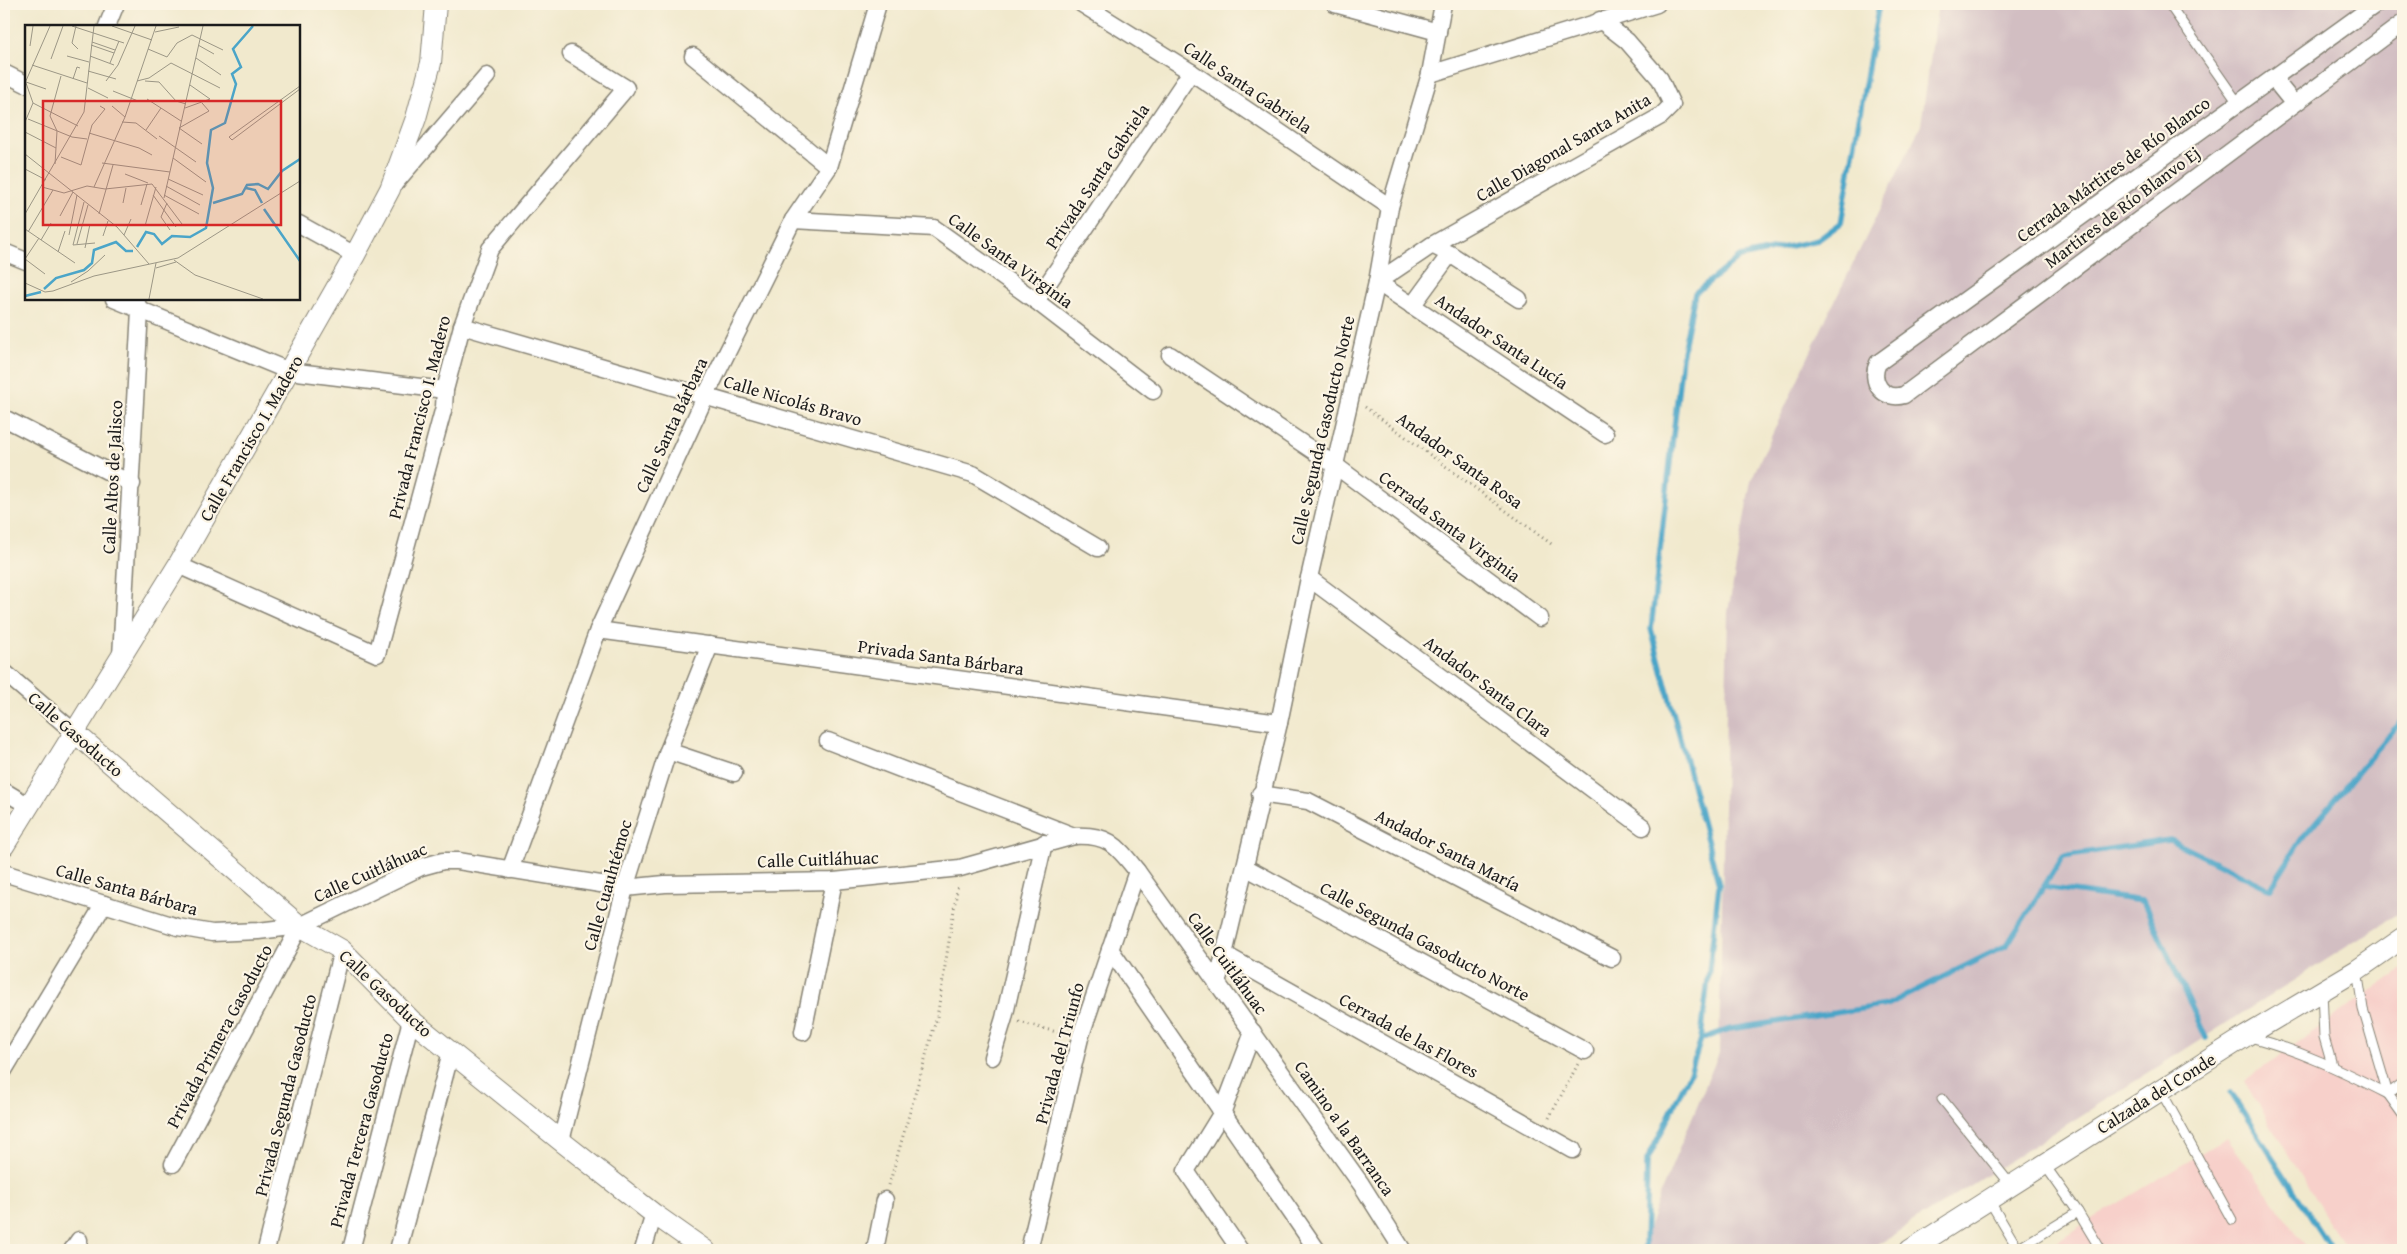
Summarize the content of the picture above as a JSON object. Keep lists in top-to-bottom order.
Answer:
{
  "streets": {
    "street": [
      "Calle Santa Gabriela",
      "Calle Diagonal Santa Anita",
      "Cerrada Mártires de Río Blanco",
      "Privada Santa Gabriela",
      "Martires de Río Blanvo Ej",
      "Calle Santa Virginia",
      "Andador Santa Lucía",
      "Calle Nicolás Bravo",
      "Privada Francisco I. Madero",
      "Calle Santa Bárbara",
      "Calle Segunda Gasoducto Norte",
      "Calle Francisco I. Madero",
      "Calle Altos de Jalisco",
      "Cerrada Santa Virginia",
      "Privada Santa Bárbara",
      "Andador Santa Clara",
      "Calle Gasoducto",
      "Andador Santa María",
      "Calle Cuitláhuac",
      "Calle Cuauhtémoc",
      "Cerrada de las Flores",
      "Privada Primera Gasoducto",
      "Privada del Triunfo",
      "Calzada del Conde",
      "Privada Segunda Gasoducto",
      "Camino a la Barranca",
      "Privada Tercera Gasoducto"
    ],
    "path": ["Andador Santa Rosa"]
  },
  "crossings": [
    ["Calle Santa Gabriela", "Privada Santa Gabriela"],
    ["Calle Santa Gabriela", "Calle Segunda Gasoducto Norte"],
    ["Calle Diagonal Santa Anita", "Andador Santa Lucía"],
    ["Calle Diagonal Santa Anita", "Calle Segunda Gasoducto Norte"],
    ["Cerrada Mártires de Río Blanco", "Martires de Río Blanvo Ej"],
    ["Privada Santa Gabriela", "Calle Santa Virginia"],
    ["Calle Santa Virginia", "Calle Santa Bárbara"],
    ["Andador Santa Lucía", "Calle Segunda Gasoducto Norte"],
    ["Calle Nicolás Bravo", "Privada Francisco I. Madero"],
    ["Calle Nicolás Bravo", "Calle Santa Bárbara"],
    ["Privada Francisco I. Madero", "Calle Francisco I. Madero"],
    ["Calle Santa Bárbara", "Privada Santa Bárbara"],
    ["Calle Santa Bárbara", "Calle Gasoducto"],
    ["Calle Santa Bárbara", "Calle Cuitláhuac"],
    ["Calle Santa Bárbara", "Privada Primera Gasoducto"],
    ["Calle Segunda Gasoducto Norte", "Andador Santa Rosa"],
    ["Calle Segunda Gasoducto Norte", "Cerrada Santa Virginia"],
    ["Calle Segunda Gasoducto Norte", "Privada Santa Bárbara"],
    ["Calle Segunda Gasoducto Norte", "Andador Santa Clara"],
    ["Calle Segunda Gasoducto Norte", "Andador Santa María"],
    ["Calle Segunda Gasoducto Norte", "Calle Cuitláhuac"],
    ["Calle Segunda Gasoducto Norte", "Cerrada de las Flores"],
    ["Calle Francisco I. Madero", "Calle Altos de Jalisco"],
    ["Calle Francisco I. Madero", "Calle Gasoducto"],
    ["Privada Santa Bárbara", "Calle Cuauhtémoc"],
    ["Calle Gasoducto", "Calle Cuitláhuac"],
    ["Calle Gasoducto", "Calle Cuauhtémoc"],
    ["Calle Gasoducto", "Privada Primera Gasoducto"],
    ["Calle Gasoducto", "Privada Segunda Gasoducto"],
    ["Calle Gasoducto", "Privada Tercera Gasoducto"],
    ["Calle Cuitláhuac", "Calle Cuauhtémoc"],
    ["Calle Cuitláhuac", "Privada Primera Gasoducto"],
    ["Calle Cuitláhuac", "Privada del Triunfo"],
    ["Calle Cuitláhuac", "Camino a la Barranca"]
  ]
}
